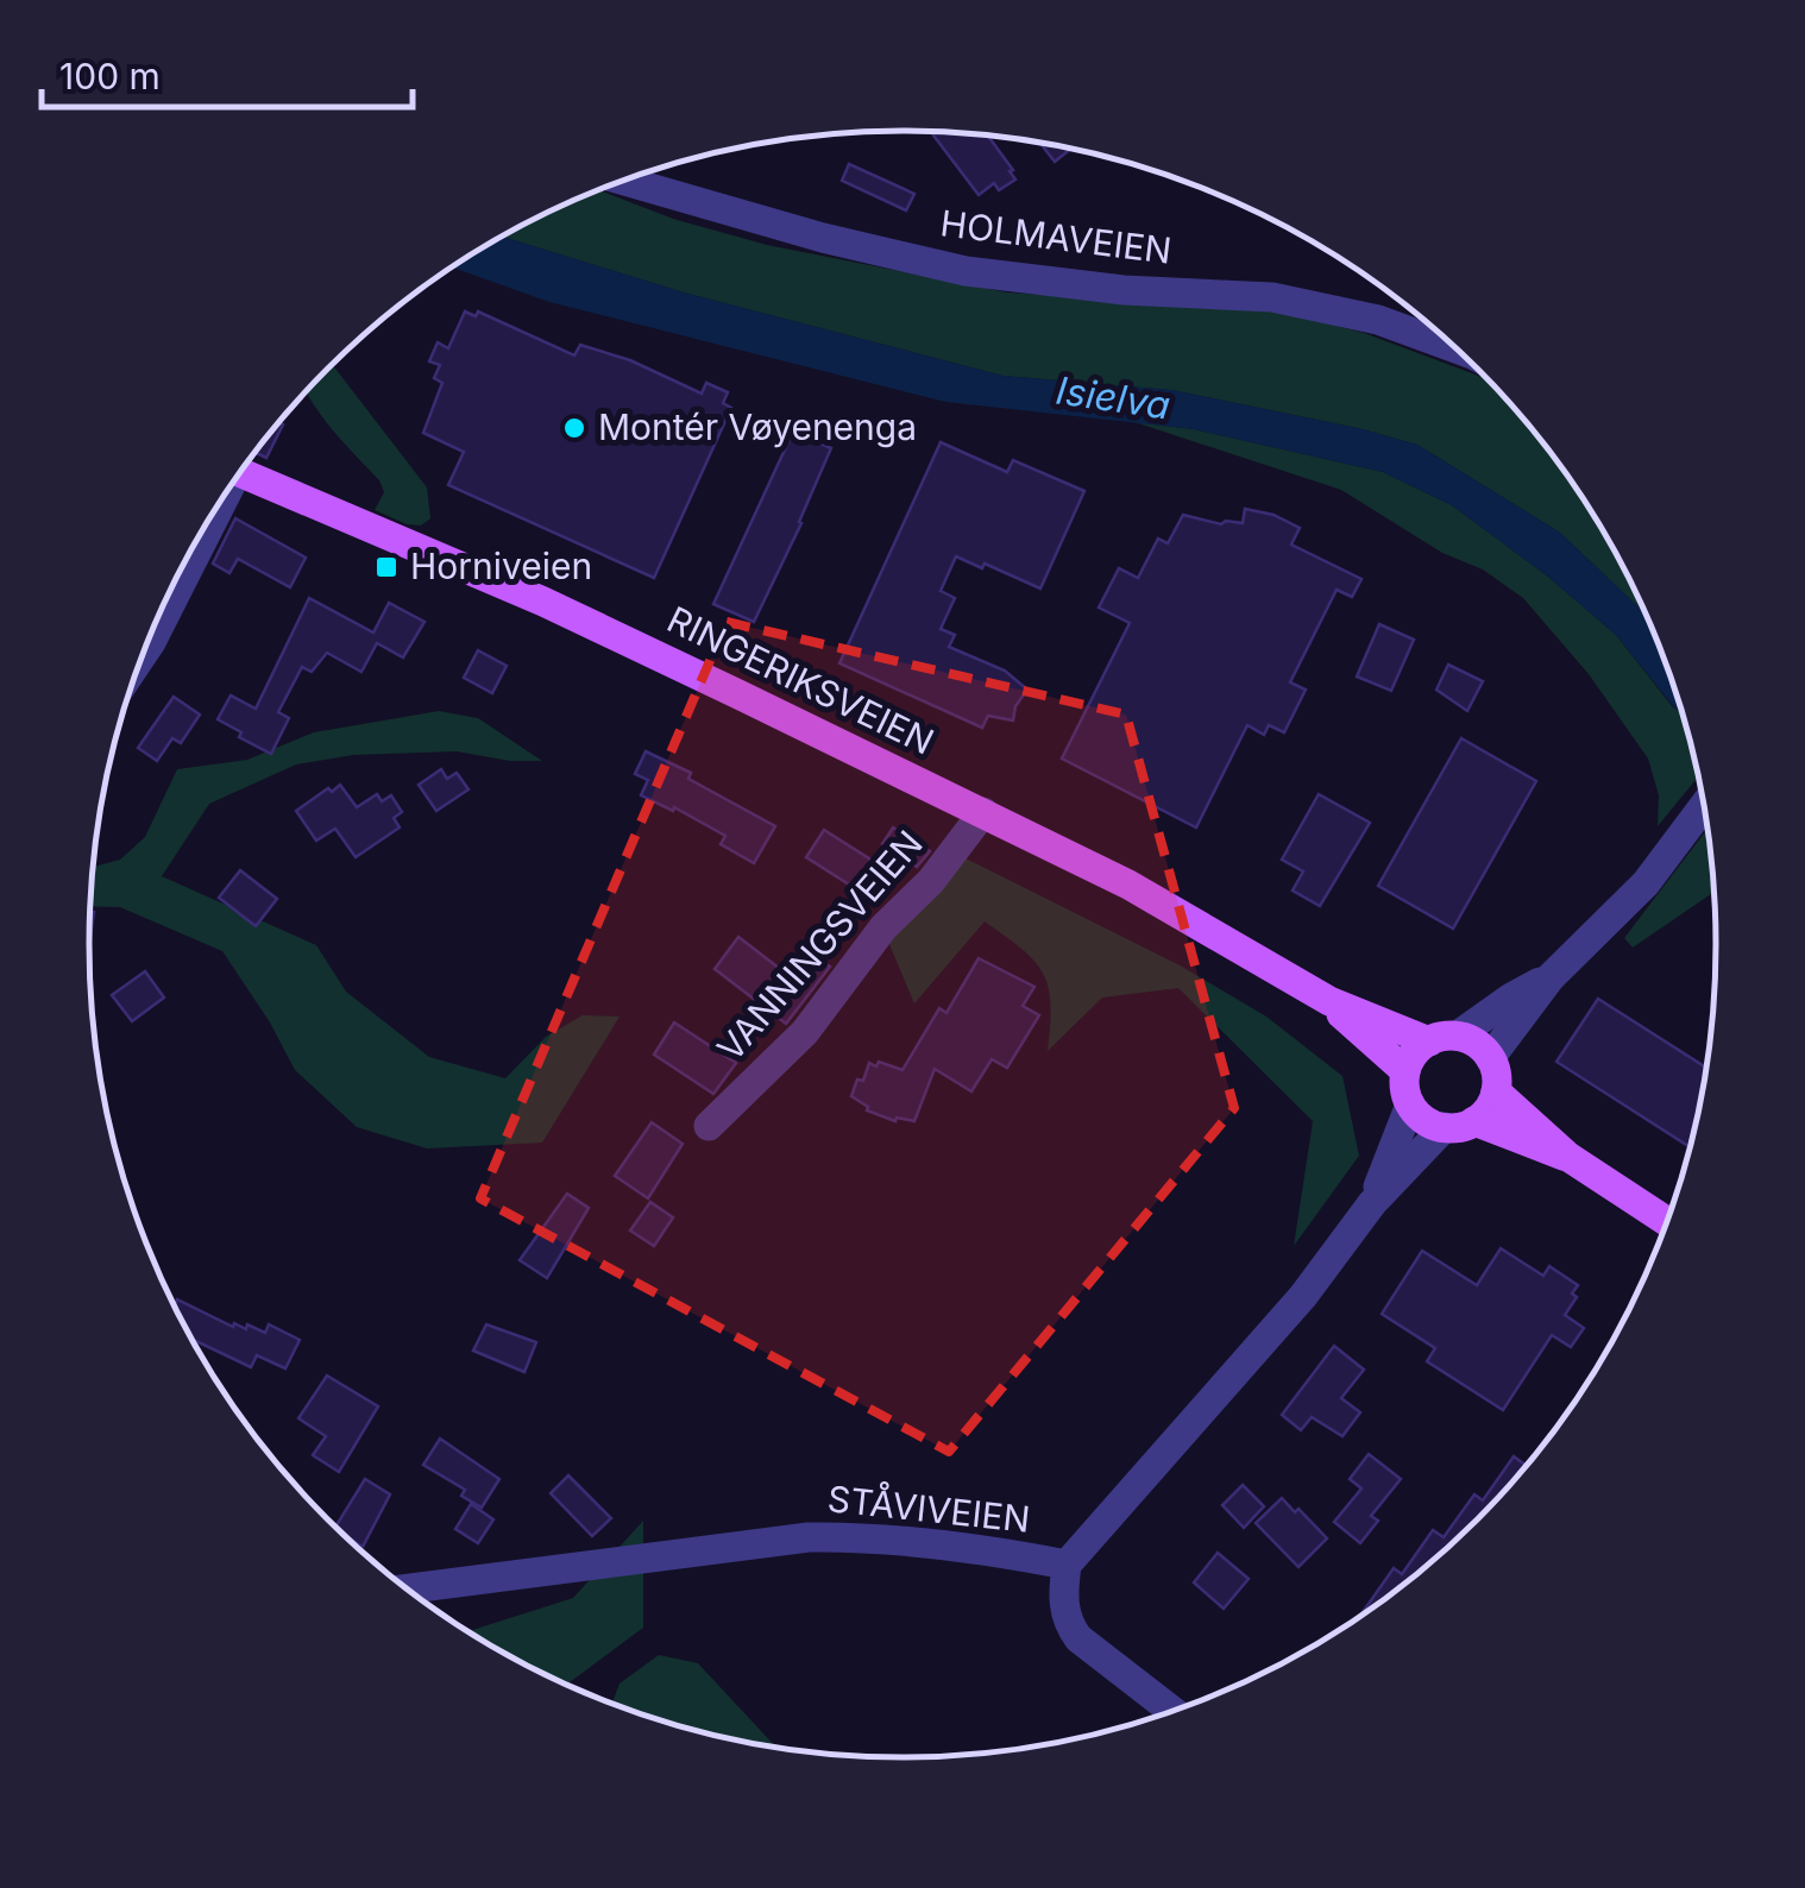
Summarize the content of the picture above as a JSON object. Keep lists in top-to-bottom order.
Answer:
{
  "streets": {
    "main road": ["RINGERIKSVEIEN"],
    "street": ["HOLMAVEIEN", "VANNINGSVEIEN", "STÅVIVEIEN"]
  },
  "crossings": [
    ["RINGERIKSVEIEN", "VANNINGSVEIEN"],
    ["RINGERIKSVEIEN", "STÅVIVEIEN"]
  ],
  "water": ["Isielva"],
  "places": {
    "other": ["Montér Vøyenenga"],
    "transit": ["Horniveien"]
  },
  "scale_bar": "100 m"
}
